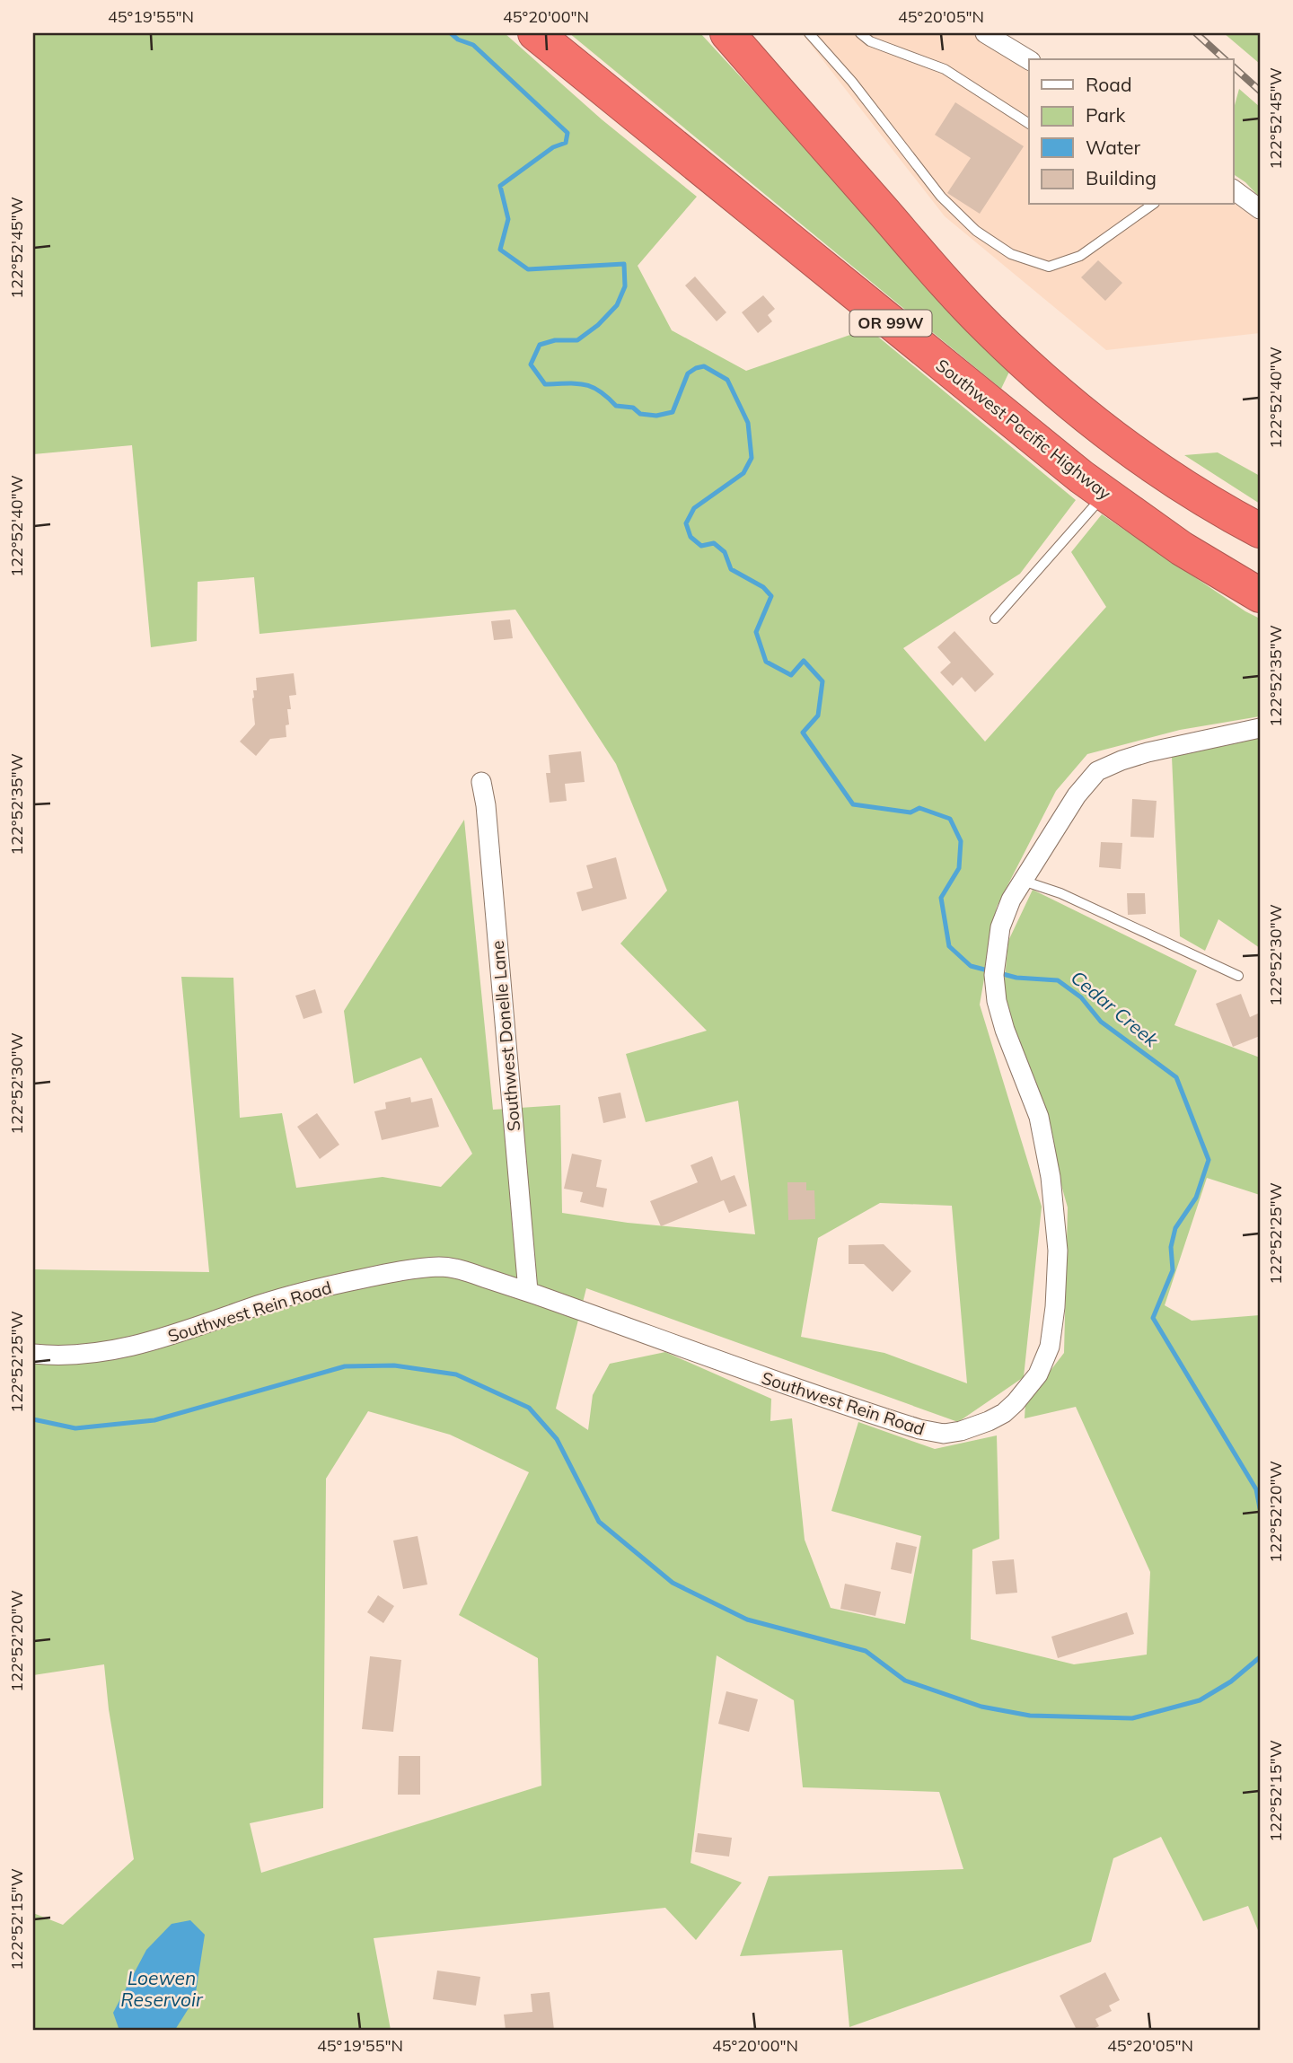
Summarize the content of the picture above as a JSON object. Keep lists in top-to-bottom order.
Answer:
{
  "streets": {
    "highway": ["OR 99W", "Southwest Pacific Highway"],
    "street": ["Southwest Donelle Lane", "Southwest Rein Road"]
  },
  "crossings": [
    ["Southwest Donelle Lane", "Southwest Rein Road"]
  ],
  "water": ["Cedar Creek", "Loewen Reservoir"],
  "legend": [
    "Road",
    "Park",
    "Water",
    "Building"
  ],
  "coordinates": [
    "45°19'55\"N",
    "45°20'00\"N",
    "45°20'05\"N",
    "122°52'45\"W",
    "122°52'40\"W",
    "122°52'35\"W",
    "122°52'30\"W",
    "122°52'25\"W",
    "122°52'20\"W",
    "122°52'15\"W"
  ]
}
